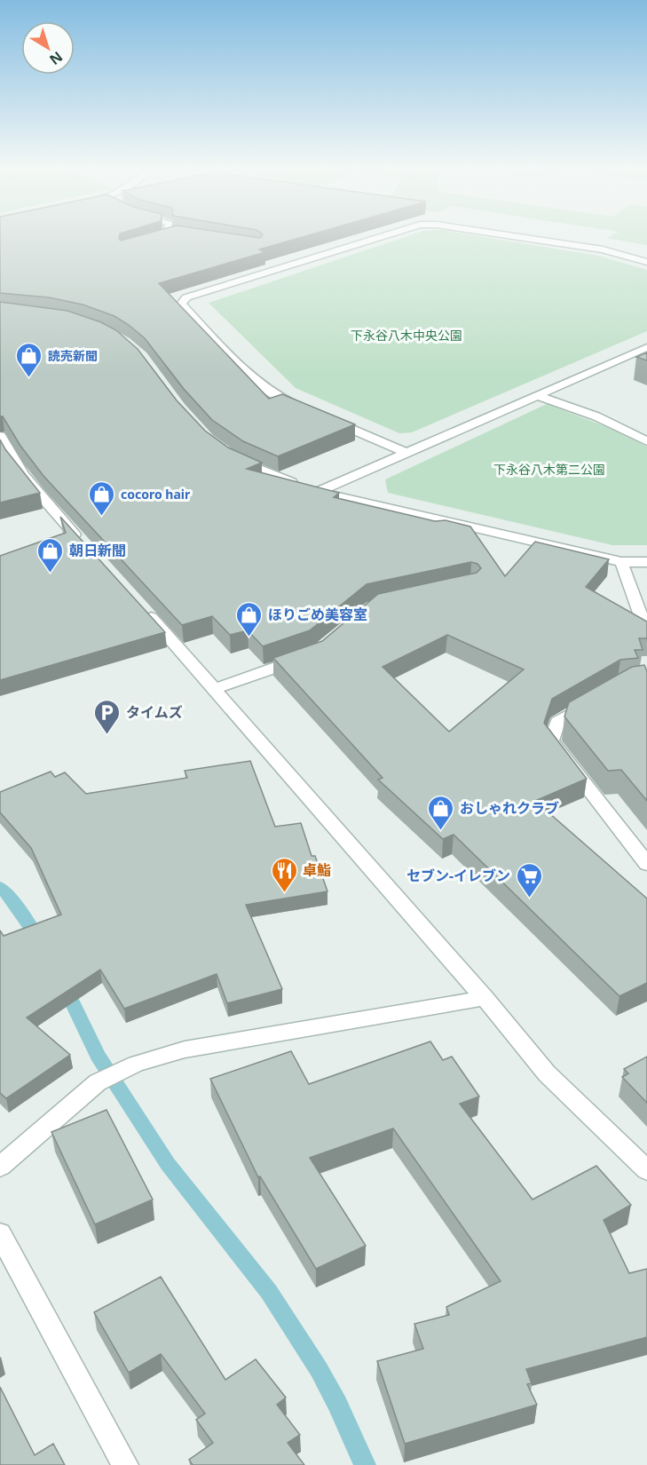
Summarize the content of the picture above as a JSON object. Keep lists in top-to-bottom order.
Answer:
{
  "parks": ["下永谷八木中央公園", "下永谷八木第二公園"],
  "places": {
    "shop": [
      "読売新聞",
      "cocoro hair",
      "朝日新聞",
      "ほりごめ美容室",
      "おしゃれクラブ"
    ],
    "parking": ["タイムズ"],
    "restaurant": ["卓鮨"],
    "supermarket": ["セブン-イレブン"]
  },
  "north": "bottom right"
}
